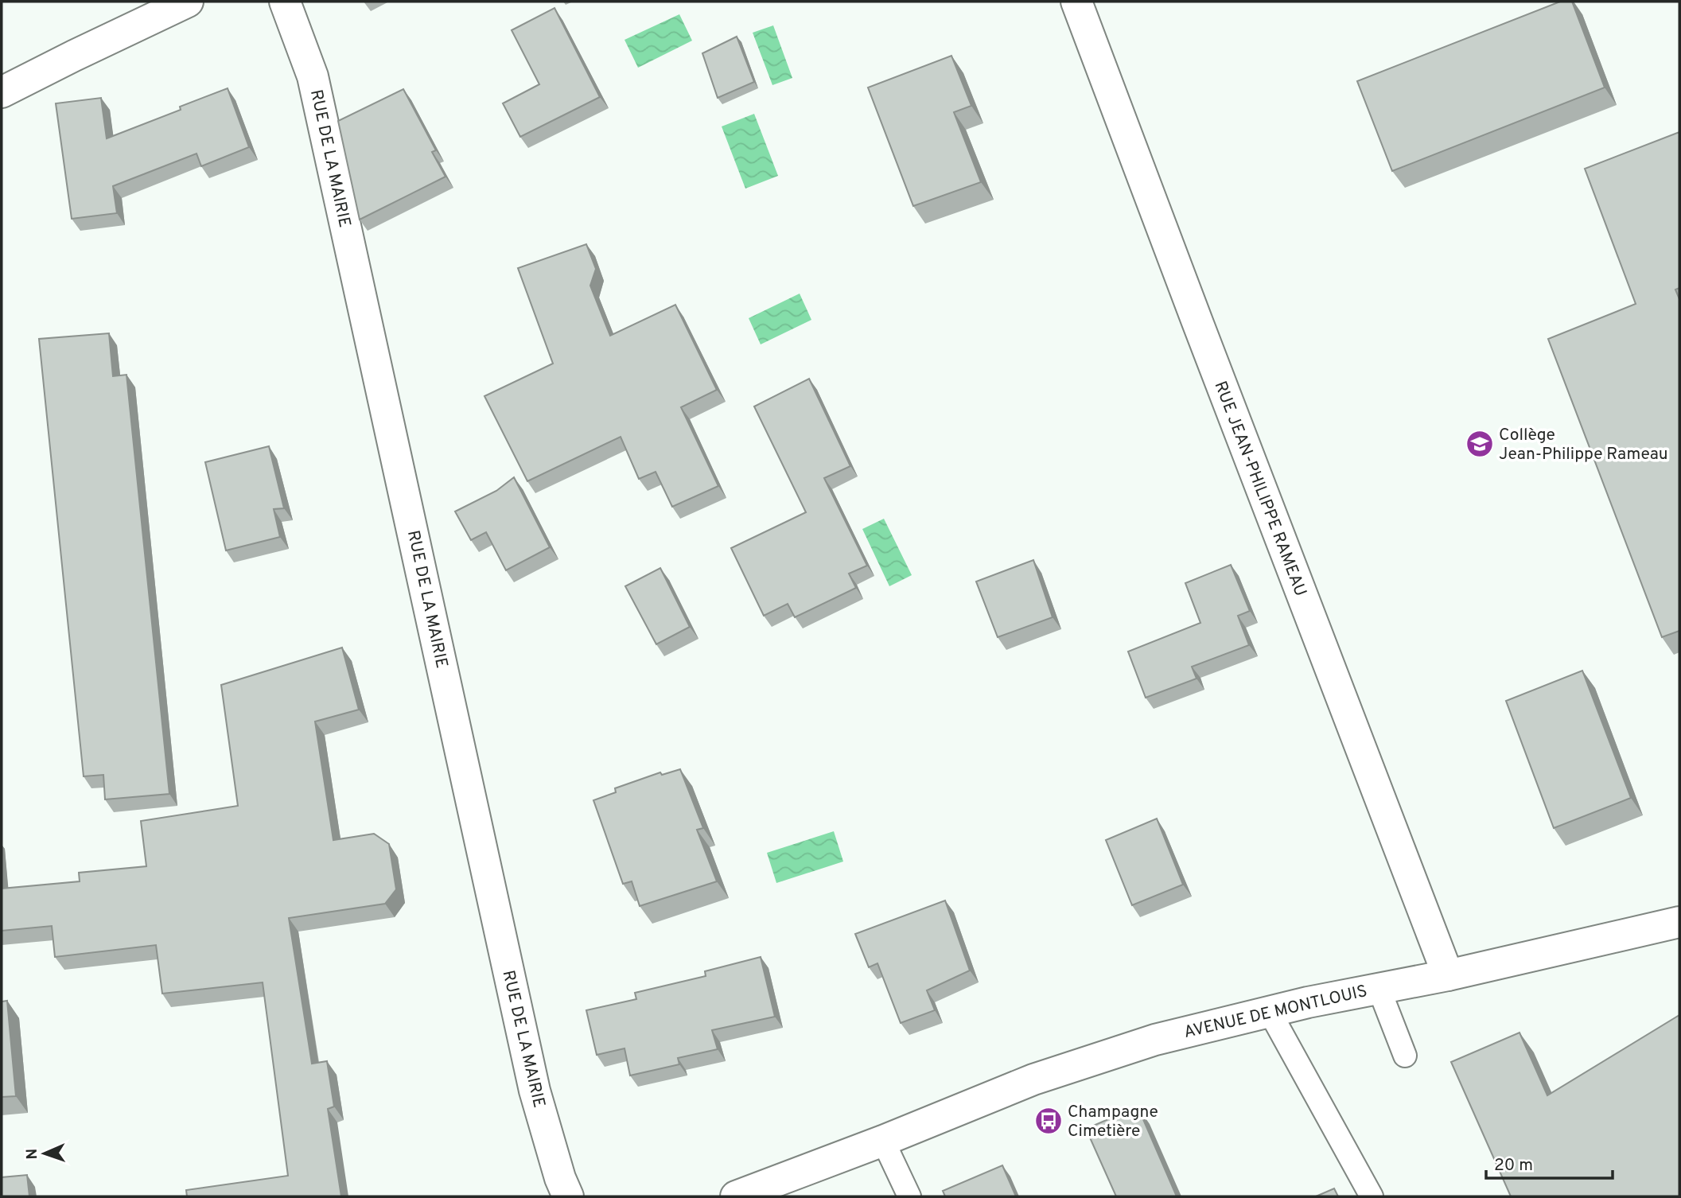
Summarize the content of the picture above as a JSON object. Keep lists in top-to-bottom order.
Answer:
{
  "streets": {
    "street": ["RUE DE LA MAIRIE", "RUE JEAN-PHILIPPE RAMEAU", "AVENUE DE MONTLOUIS"]
  },
  "crossings": [
    ["RUE JEAN-PHILIPPE RAMEAU", "AVENUE DE MONTLOUIS"]
  ],
  "places": {
    "school or university": ["Collège Jean-Philippe Rameau"],
    "bus stop": ["Champagne Cimetière"]
  },
  "scale_bar": "20 m",
  "north": "left"
}
